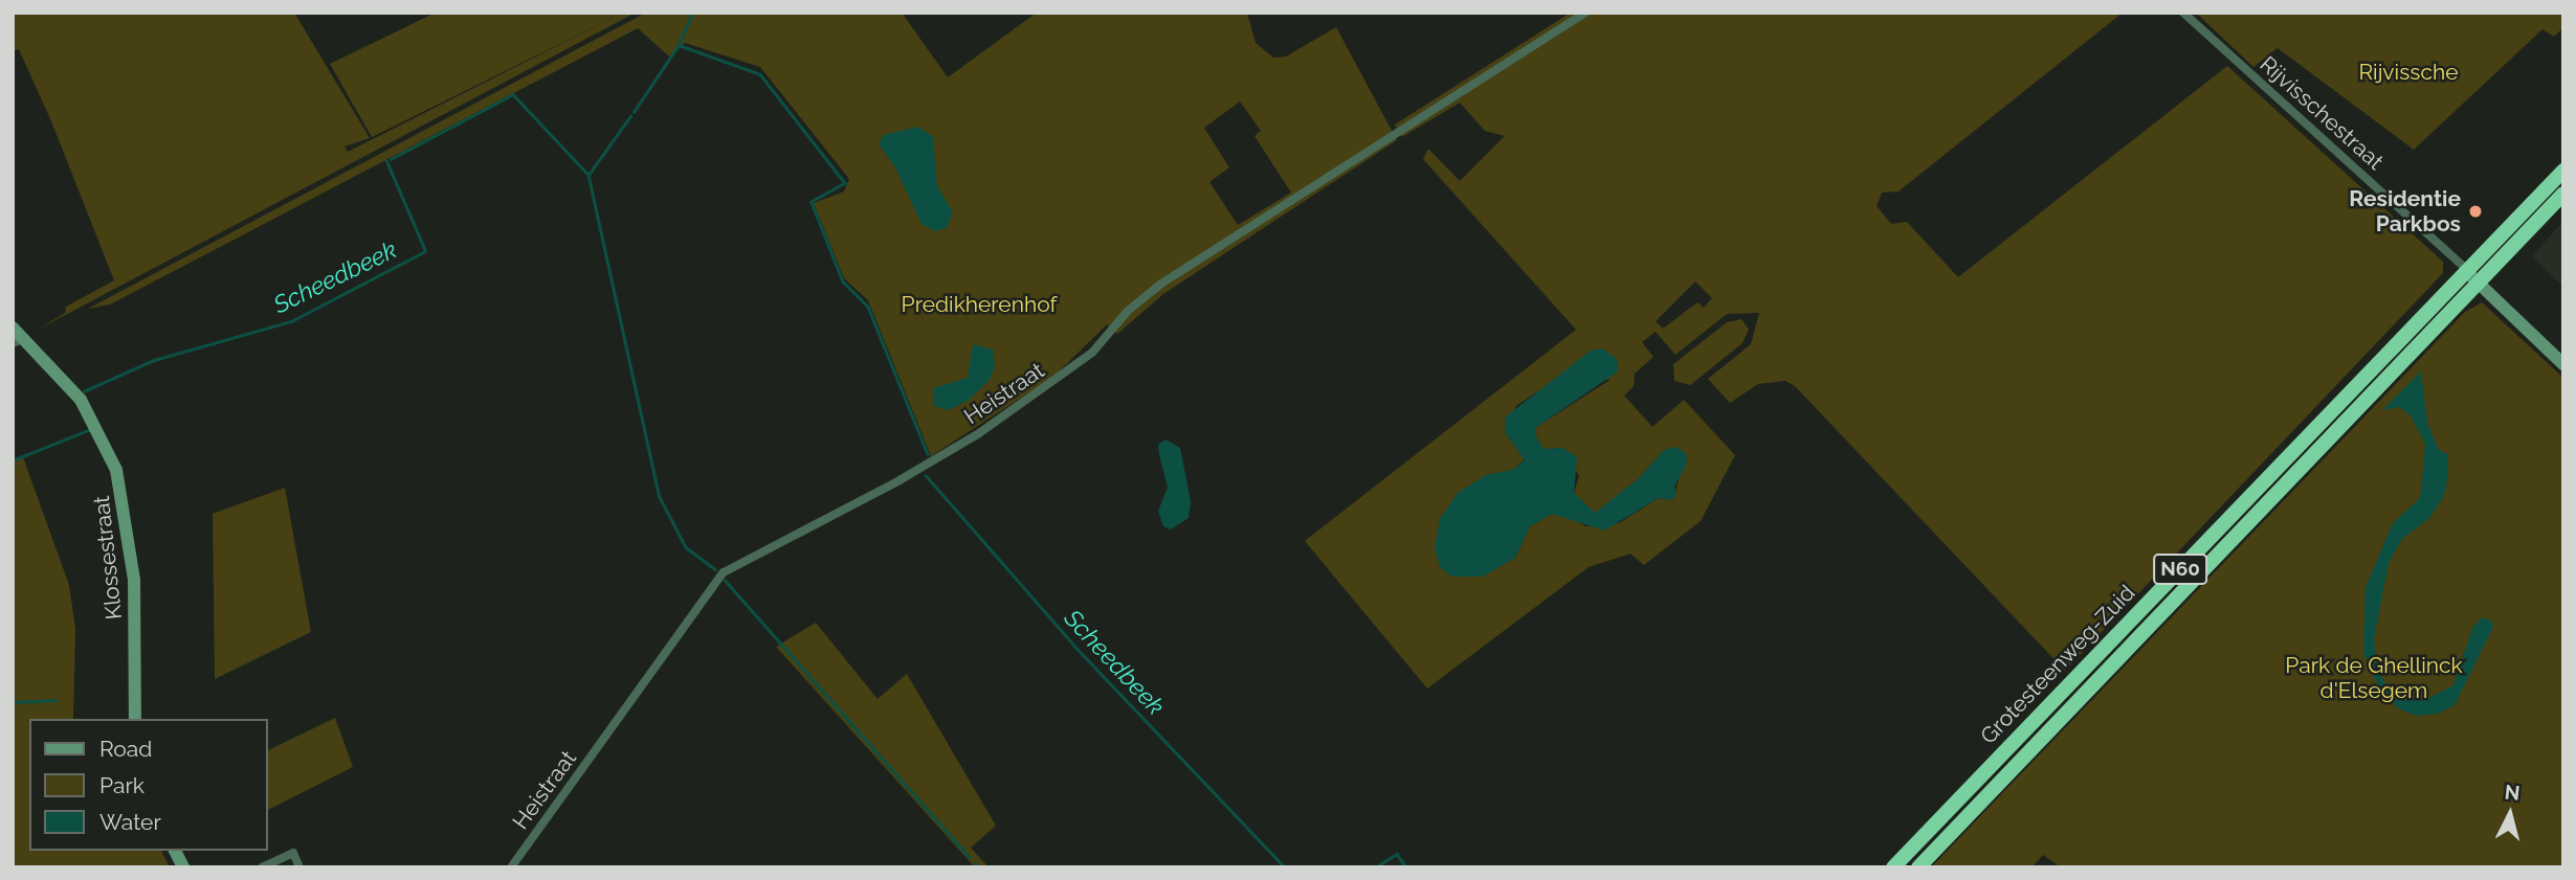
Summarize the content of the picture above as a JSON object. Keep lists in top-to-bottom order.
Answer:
{
  "streets": {
    "highway": ["N60", "Grotesteenweg-Zuid"],
    "street": ["Rijvisschestraat", "Heistraat", "Klossestraat"]
  },
  "crossings": [
    ["Rijvisschestraat", "N60"],
    ["Rijvisschestraat", "Grotesteenweg-Zuid"],
    ["N60", "Grotesteenweg-Zuid"]
  ],
  "water": ["Scheedbeek"],
  "parks": ["Rijvissche", "Predikherenhof", "Park de Ghellinck d'Elsegem"],
  "places": ["Residentie Parkbos"],
  "legend": ["Road", "Park", "Water"],
  "north": "top"
}
